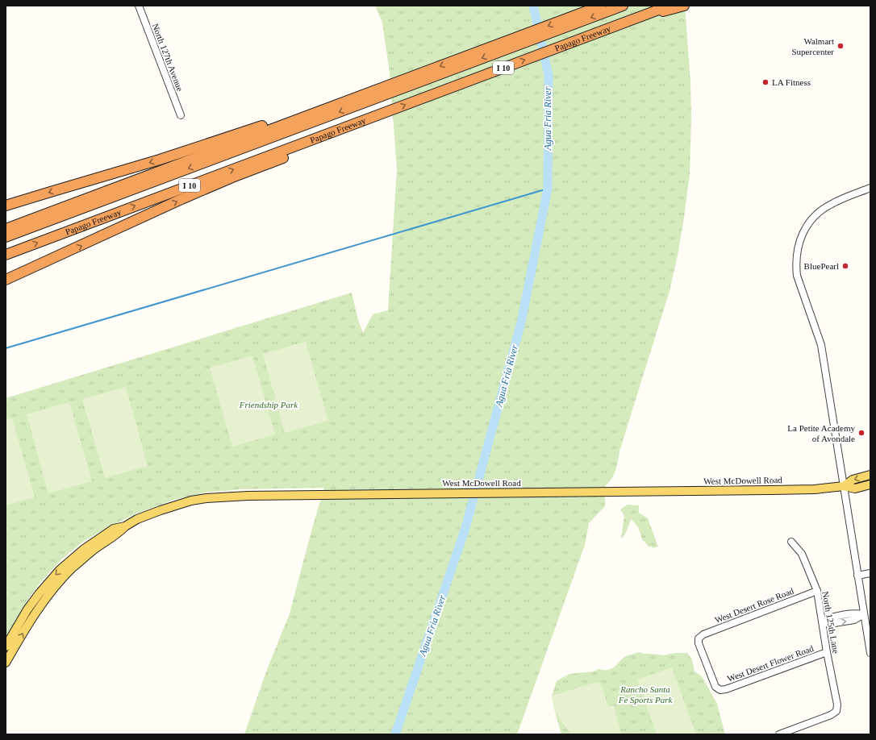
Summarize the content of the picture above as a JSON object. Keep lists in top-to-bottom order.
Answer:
{
  "streets": {
    "highway": ["Papago Freeway", "I 10"],
    "main road": ["West McDowell Road"],
    "street": [
      "North 127th Avenue",
      "West Desert Rose Road",
      "North 125th Lane",
      "West Desert Flower Road"
    ]
  },
  "crossings": [
    ["West Desert Rose Road", "North 125th Lane"],
    ["West Desert Rose Road", "West Desert Flower Road"],
    ["North 125th Lane", "West Desert Flower Road"]
  ],
  "water": ["Agua Fria River"],
  "parks": ["Friendship Park", "Rancho Santa Fe Sports Park"],
  "places": [
    "Walmart Supercenter",
    "LA Fitness",
    "BluePearl",
    "La Petite Academy of Avondale"
  ]
}
